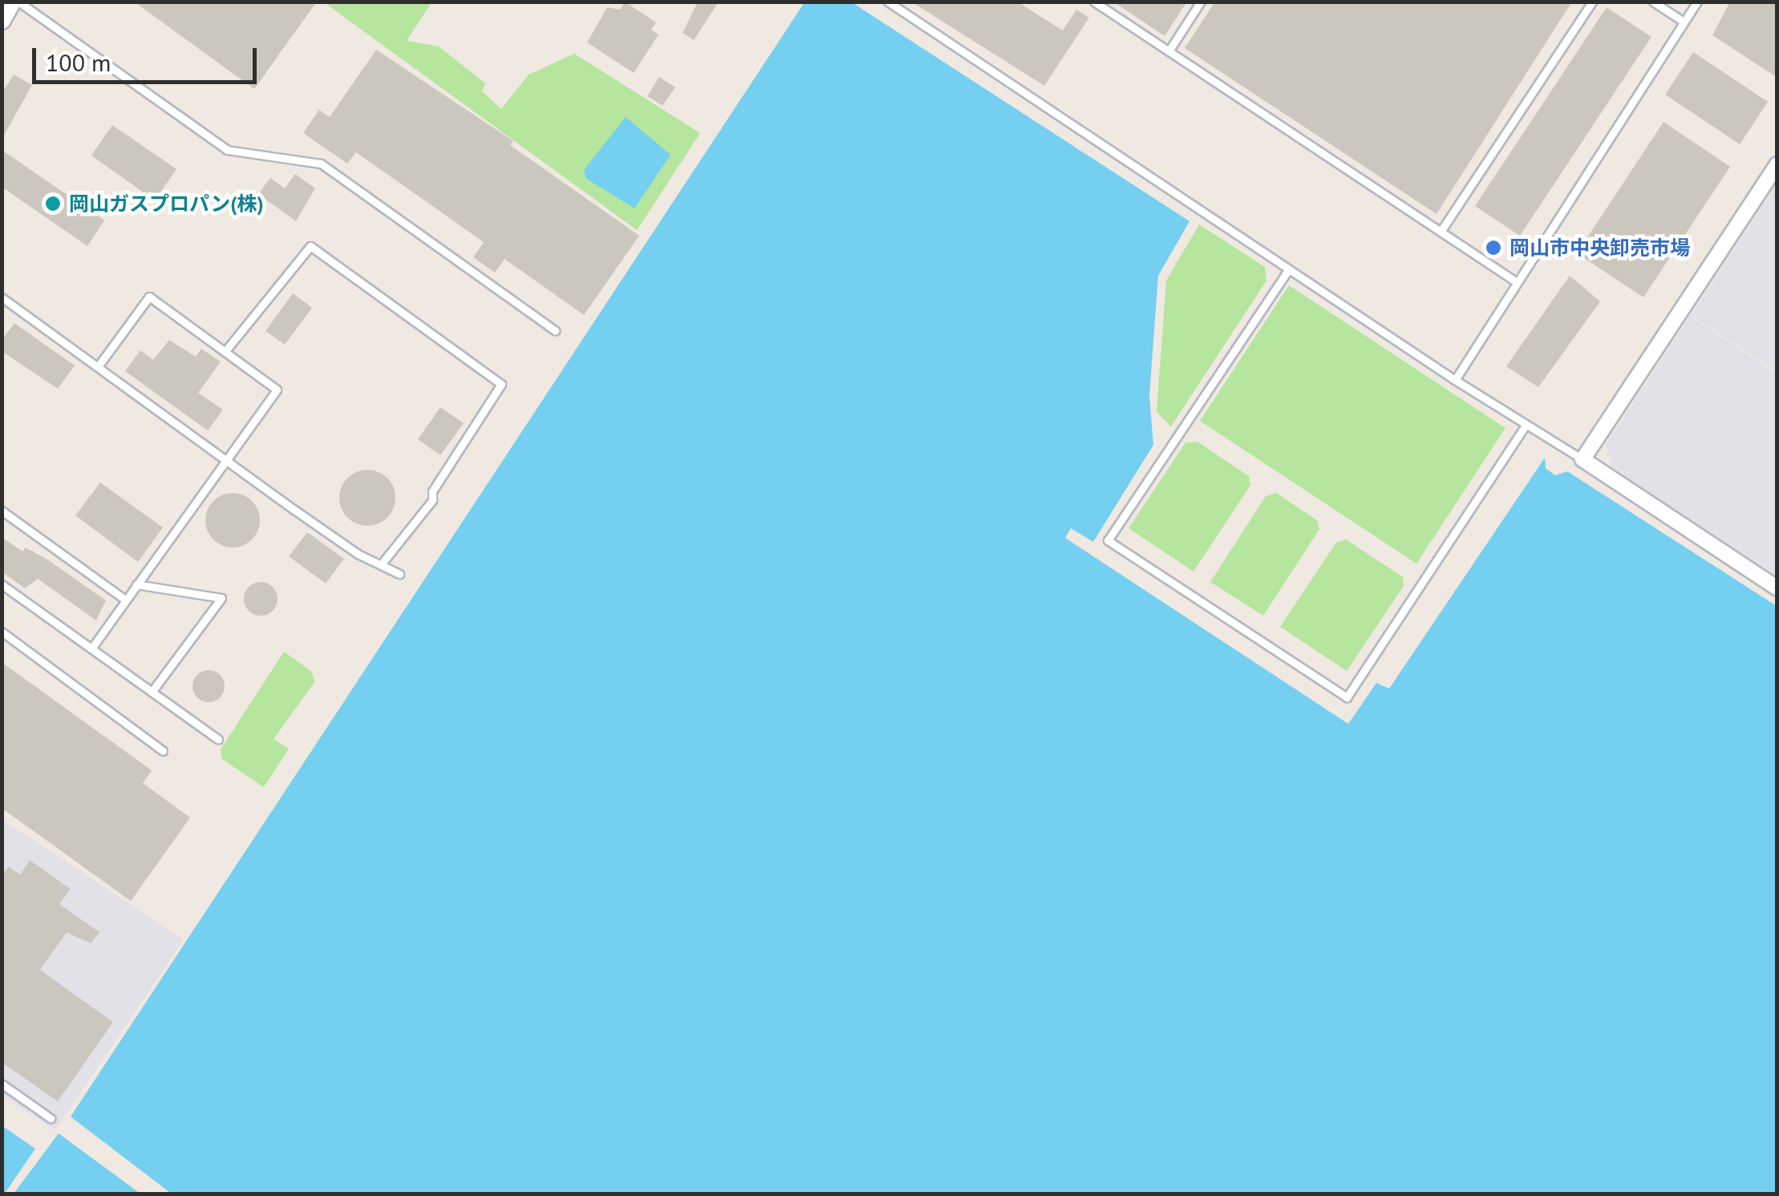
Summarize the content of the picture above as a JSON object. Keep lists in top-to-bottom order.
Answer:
{
  "places": ["岡山ガスプロパン(株)", "岡山市中央卸売市場"],
  "scale_bar": "100 m"
}
